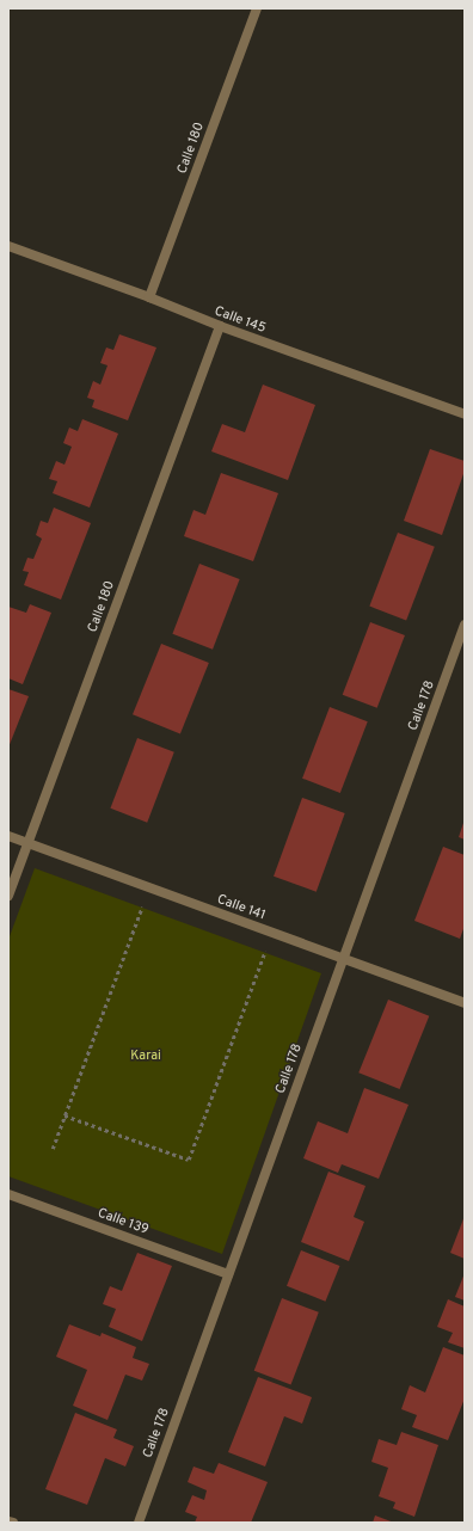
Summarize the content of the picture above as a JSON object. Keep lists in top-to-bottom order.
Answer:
{
  "streets": {
    "street": [
      "Calle 180",
      "Calle 145",
      "Calle 178",
      "Calle 141",
      "Calle 139"
    ]
  },
  "crossings": [
    ["Calle 180", "Calle 145"],
    ["Calle 180", "Calle 141"],
    ["Calle 178", "Calle 141"],
    ["Calle 178", "Calle 139"]
  ],
  "parks": ["Karai"]
}
